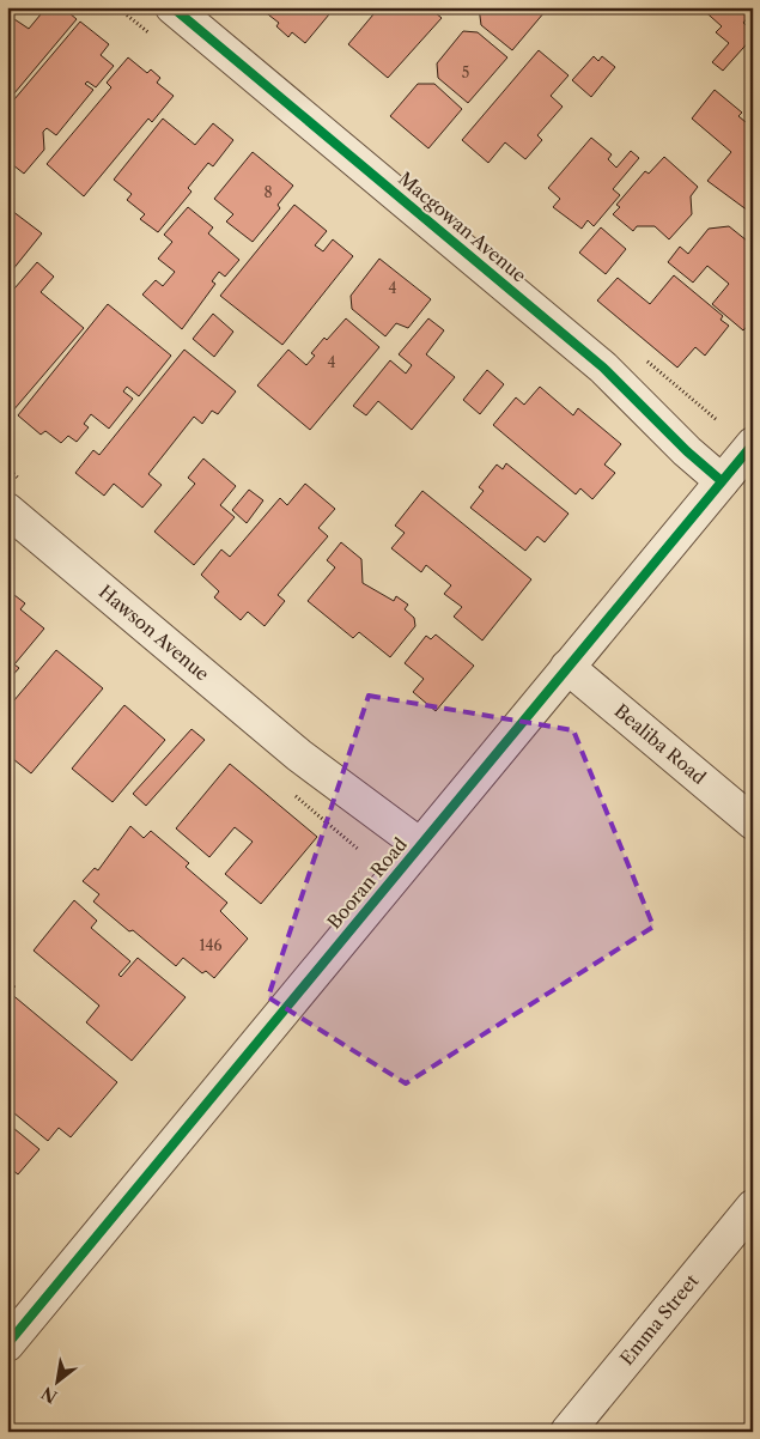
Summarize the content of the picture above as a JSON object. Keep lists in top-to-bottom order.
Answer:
{
  "streets": {
    "street": [
      "Macgowan Avenue",
      "Hawson Avenue",
      "Bealiba Road",
      "Booran Road",
      "Emma Street"
    ]
  },
  "crossings": [
    ["Macgowan Avenue", "Booran Road"],
    ["Hawson Avenue", "Booran Road"],
    ["Bealiba Road", "Booran Road"]
  ],
  "house_numbers": [
    "5",
    "8",
    "4",
    "4",
    "146"
  ],
  "north": "bottom left"
}
